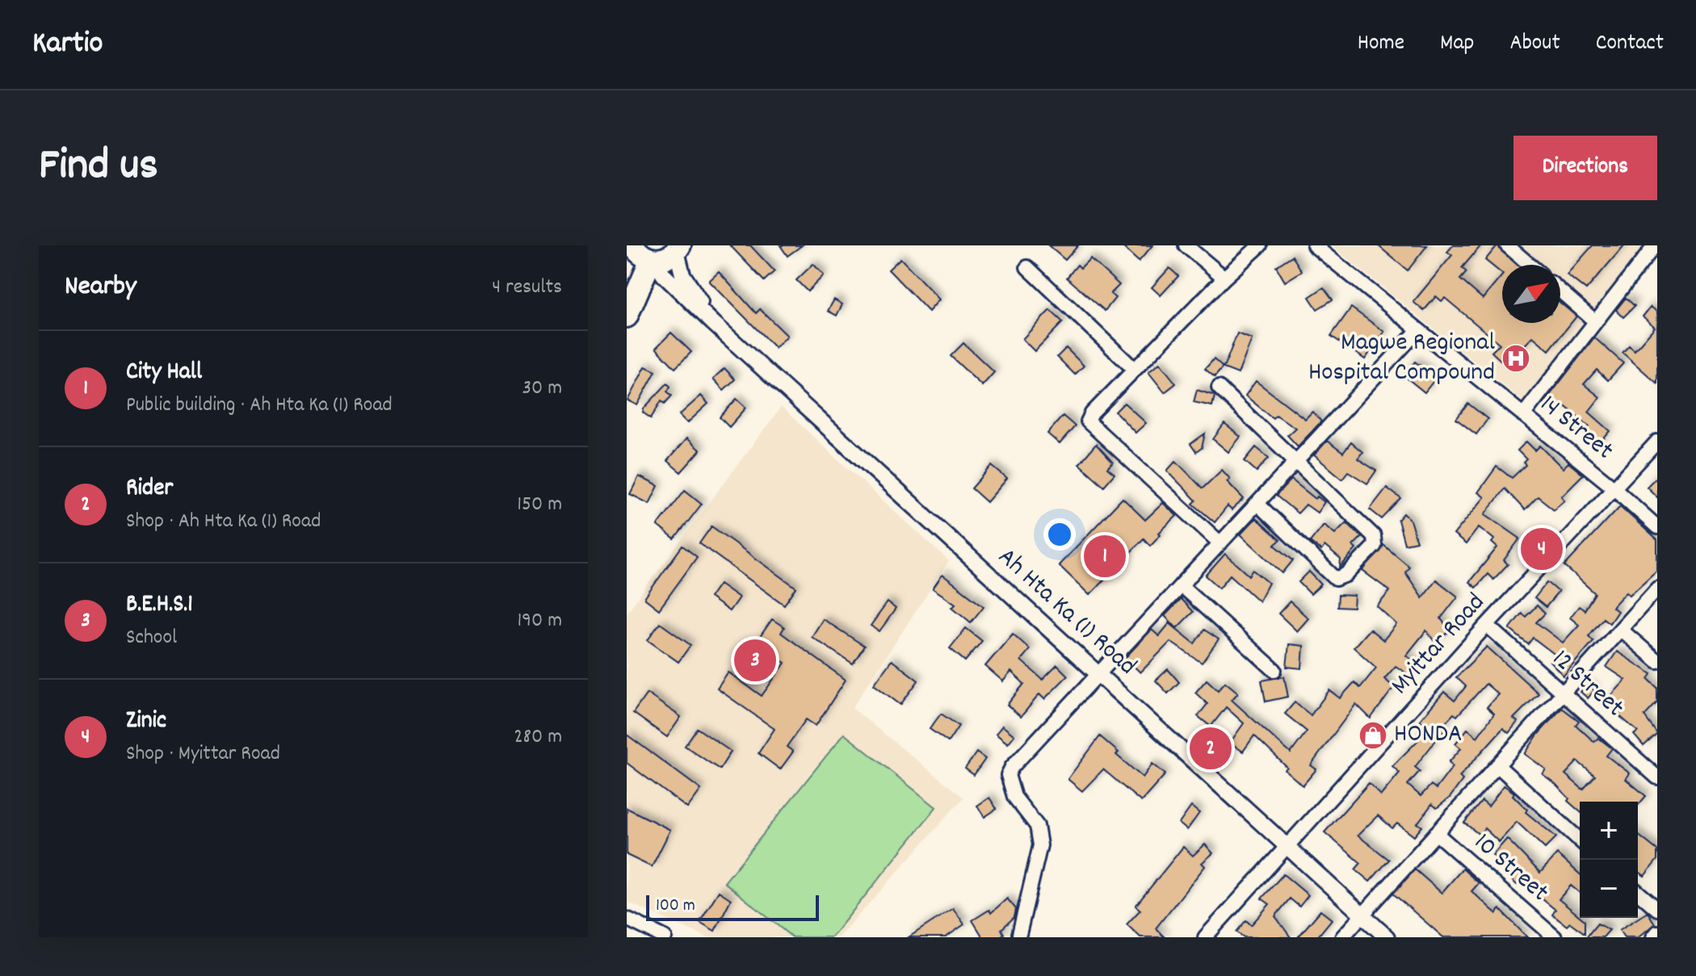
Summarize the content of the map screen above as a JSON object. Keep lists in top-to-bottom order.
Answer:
{
  "streets": {
    "street": [
      "14 Street",
      "Ah Hta Ka (1) Road",
      "Myittar Road",
      "12 Street",
      "10 Street"
    ]
  },
  "crossings": [
    ["14 Street", "Myittar Road"],
    ["Ah Hta Ka (1) Road", "Myittar Road"],
    ["Myittar Road", "12 Street"]
  ],
  "places": {
    "hospital": ["Magwe Regional Hospital Compound"],
    "shop": ["HONDA"]
  },
  "scale_bar": "100 m",
  "north": "top right",
  "page": {
    "header": "Kartio",
    "nav": [
      "Home",
      "Map",
      "About",
      "Contact"
    ],
    "title": "Find us",
    "buttons": "Directions",
    "heading": ["Nearby", "4 results"],
    "list": [
      {
        "mark": "1",
        "name": "City Hall",
        "note": "Public building · Ah Hta Ka (1) Road",
        "value": "30 m"
      },
      {
        "mark": "2",
        "name": "Rider",
        "note": "Shop · Ah Hta Ka (1) Road",
        "value": "150 m"
      },
      {
        "mark": "3",
        "name": "B.E.H.S.1",
        "note": "School",
        "value": "190 m"
      },
      {
        "mark": "4",
        "name": "Zinic",
        "note": "Shop · Myittar Road",
        "value": "280 m"
      }
    ],
    "pins": [
      "4",
      "1",
      "3",
      "2"
    ],
    "map_buttons": ["+", "−"],
    "scale": "100 m"
  }
}
